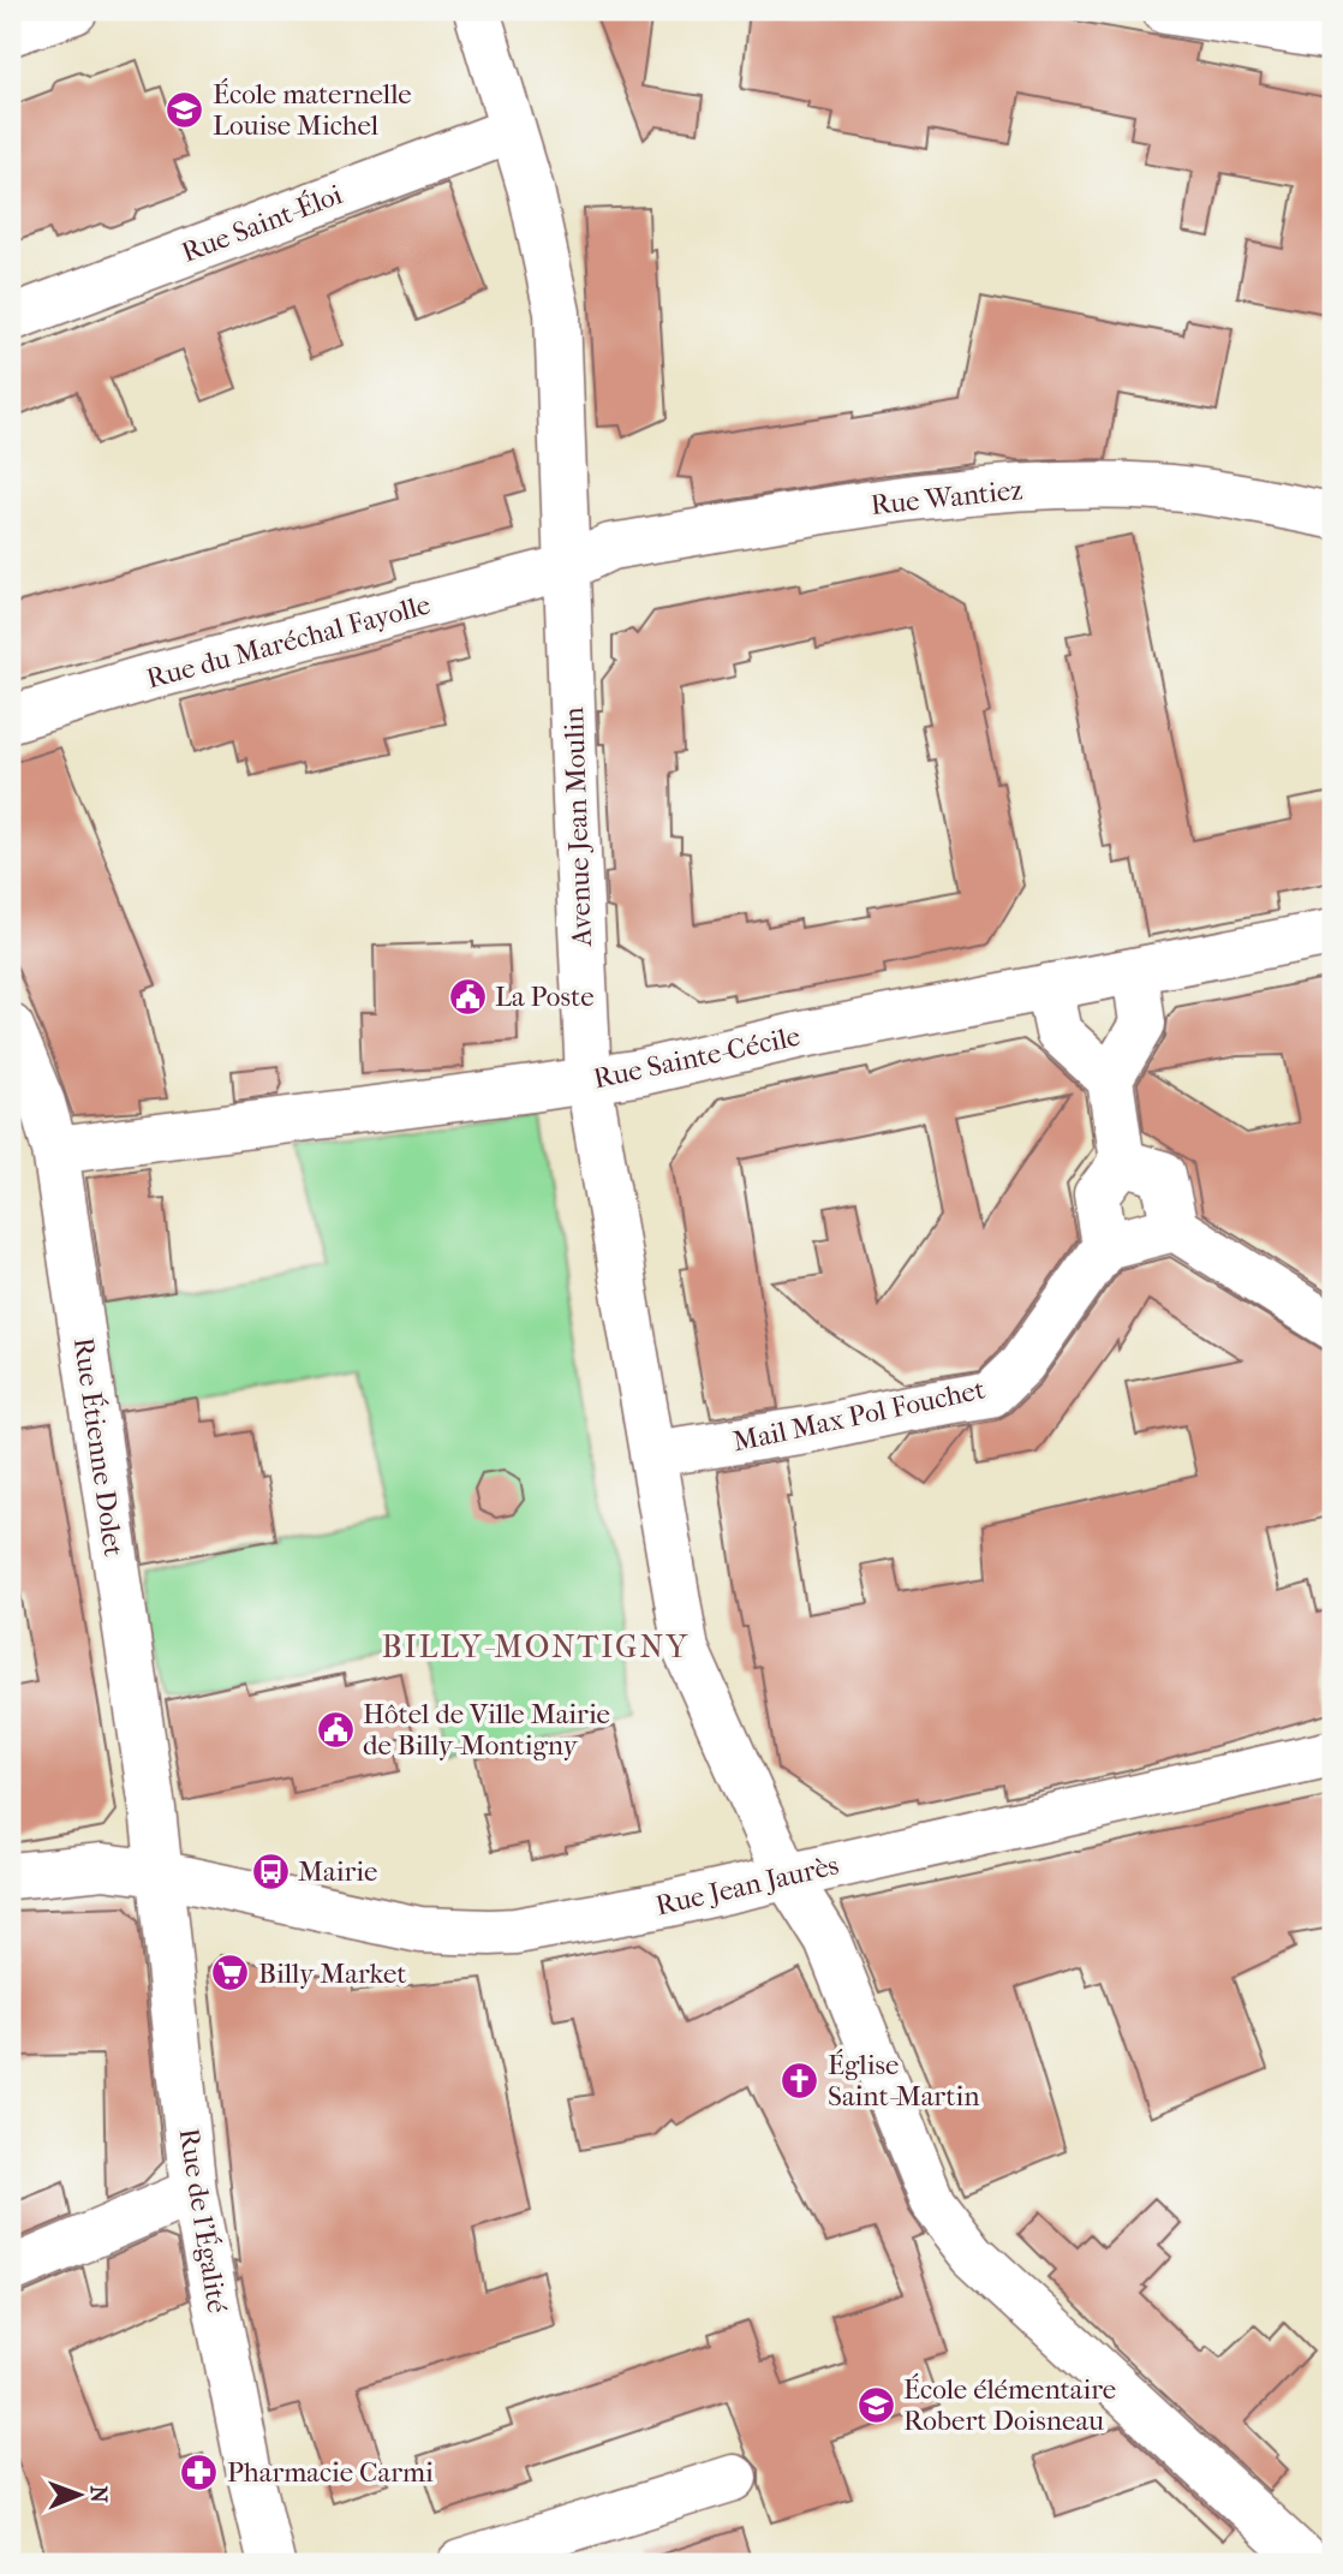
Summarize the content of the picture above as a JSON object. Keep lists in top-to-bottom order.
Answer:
{
  "streets": {
    "street": [
      "Rue Saint-Éloi",
      "Rue Wantiez",
      "Rue du Maréchal Fayolle",
      "Avenue Jean Moulin",
      "Rue Sainte-Cécile",
      "Mail Max Pol Fouchet",
      "Rue Étienne Dolet",
      "Rue Jean Jaurès",
      "Rue de l'Égalité"
    ]
  },
  "crossings": [
    ["Rue Saint-Éloi", "Avenue Jean Moulin"],
    ["Rue Wantiez", "Rue du Maréchal Fayolle"],
    ["Rue Wantiez", "Avenue Jean Moulin"],
    ["Rue du Maréchal Fayolle", "Avenue Jean Moulin"],
    ["Avenue Jean Moulin", "Rue Sainte-Cécile"],
    ["Avenue Jean Moulin", "Mail Max Pol Fouchet"],
    ["Avenue Jean Moulin", "Rue Jean Jaurès"],
    ["Rue Sainte-Cécile", "Rue Étienne Dolet"],
    ["Rue Étienne Dolet", "Rue Jean Jaurès"],
    ["Rue Étienne Dolet", "Rue de l'Égalité"],
    ["Rue Jean Jaurès", "Rue de l'Égalité"]
  ],
  "districts": ["BILLY-MONTIGNY"],
  "places": {
    "school or university": ["École maternelle Louise Michel", "École élémentaire Robert Doisneau"],
    "public building": ["La Poste", "Hôtel de Ville Mairie de Billy-Montigny"],
    "bus stop": ["Mairie"],
    "supermarket": ["Billy Market"],
    "church": ["Église Saint-Martin"],
    "pharmacy": ["Pharmacie Carmi"]
  },
  "north": "right"
}
